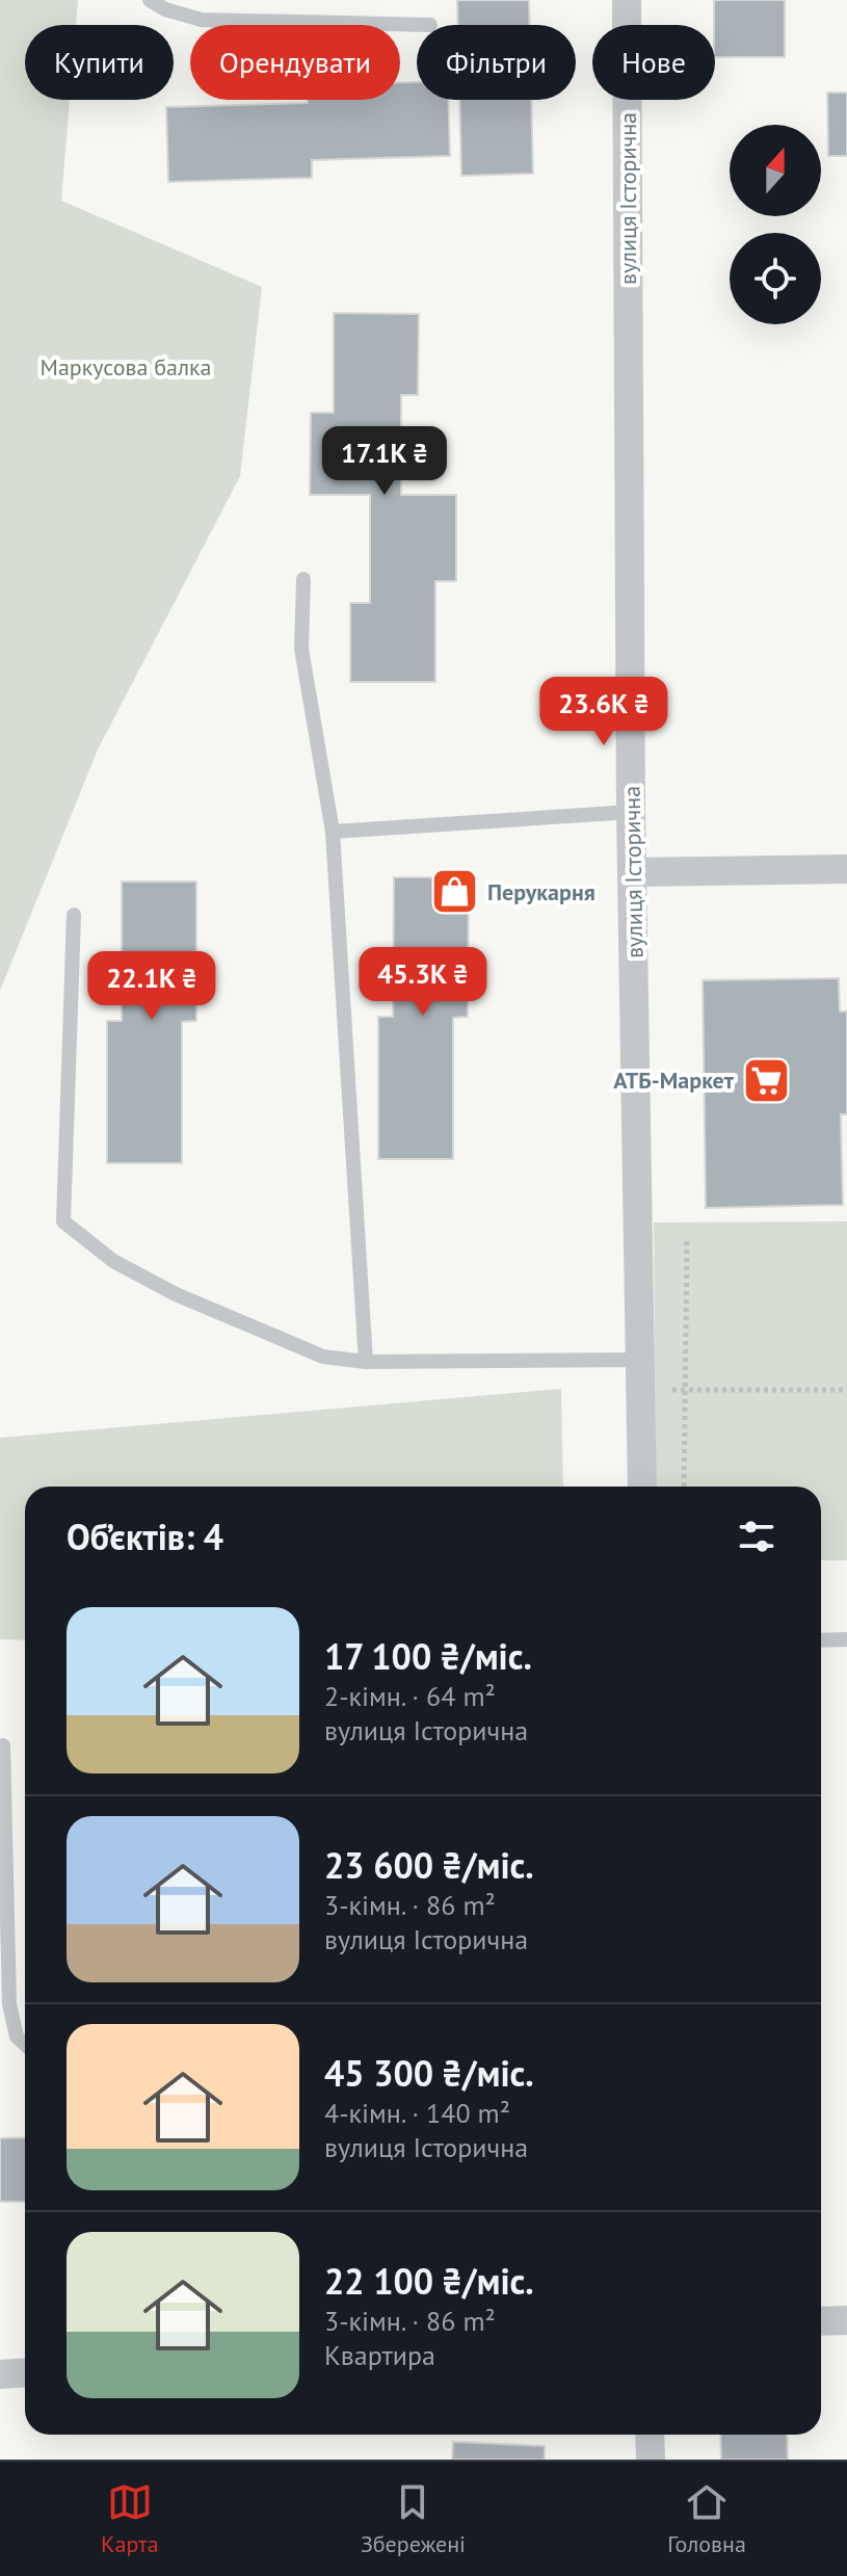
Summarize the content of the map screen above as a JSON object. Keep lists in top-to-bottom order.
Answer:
{
  "streets": {
    "street": ["вулиця Історична"]
  },
  "parks": ["Маркусова балка"],
  "places": {
    "shop": ["Перукарня"],
    "supermarket": ["АТБ-Маркет"]
  },
  "north": "top",
  "page": {
    "chip": [
      "Купити",
      "Орендувати",
      "Фільтри",
      "Нове"
    ],
    "price": [
      "17.1K ₴",
      "23.6K ₴",
      "45.3K ₴",
      "22.1K ₴"
    ],
    "heading": "Об’єктів: 4",
    "list": [
      {
        "name": "17 100 ₴/міс.",
        "note": "2-кімн. · 64 m² · вулиця Історична"
      },
      {
        "name": "23 600 ₴/міс.",
        "note": "3-кімн. · 86 m² · вулиця Історична"
      },
      {
        "name": "45 300 ₴/міс.",
        "note": "4-кімн. · 140 m² · вулиця Історична"
      },
      {
        "name": "22 100 ₴/міс.",
        "note": "3-кімн. · 86 m² · Квартира"
      }
    ],
    "tabs": ["Карта", "Збережені", "Головна"]
  }
}
